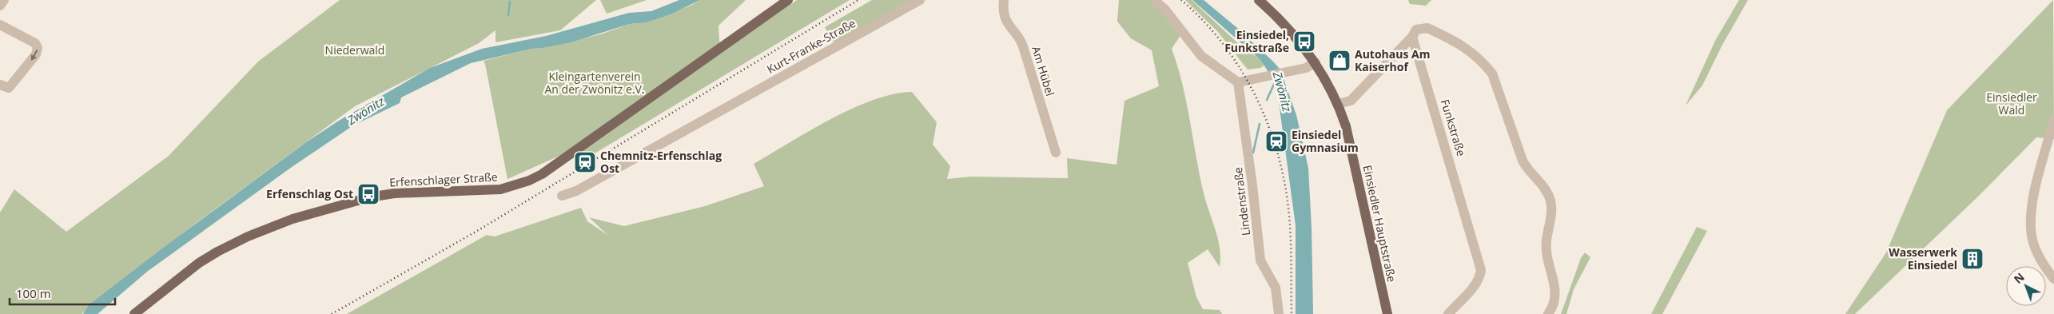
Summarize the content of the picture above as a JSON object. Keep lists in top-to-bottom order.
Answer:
{
  "streets": {
    "main road": ["Erfenschlager Straße", "Einsiedler Hauptstraße"],
    "street": [
      "Kurt-Franke-Straße",
      "Am Hübel",
      "Funkstraße",
      "Lindenstraße"
    ]
  },
  "water": ["Zwönitz"],
  "parks": ["Niederwald", "Kleingartenverein An der Zwönitz e.V.", "Einsiedler Wald"],
  "places": {
    "bus stop": ["Einsiedel, Funkstraße", "Erfenschlag Ost"],
    "shop": ["Autohaus Am Kaiserhof"],
    "station": ["Einsiedel Gymnasium", "Chemnitz-Erfenschlag Ost"],
    "building": ["Wasserwerk Einsiedel"]
  },
  "scale_bar": "100 m",
  "north": "top left"
}
